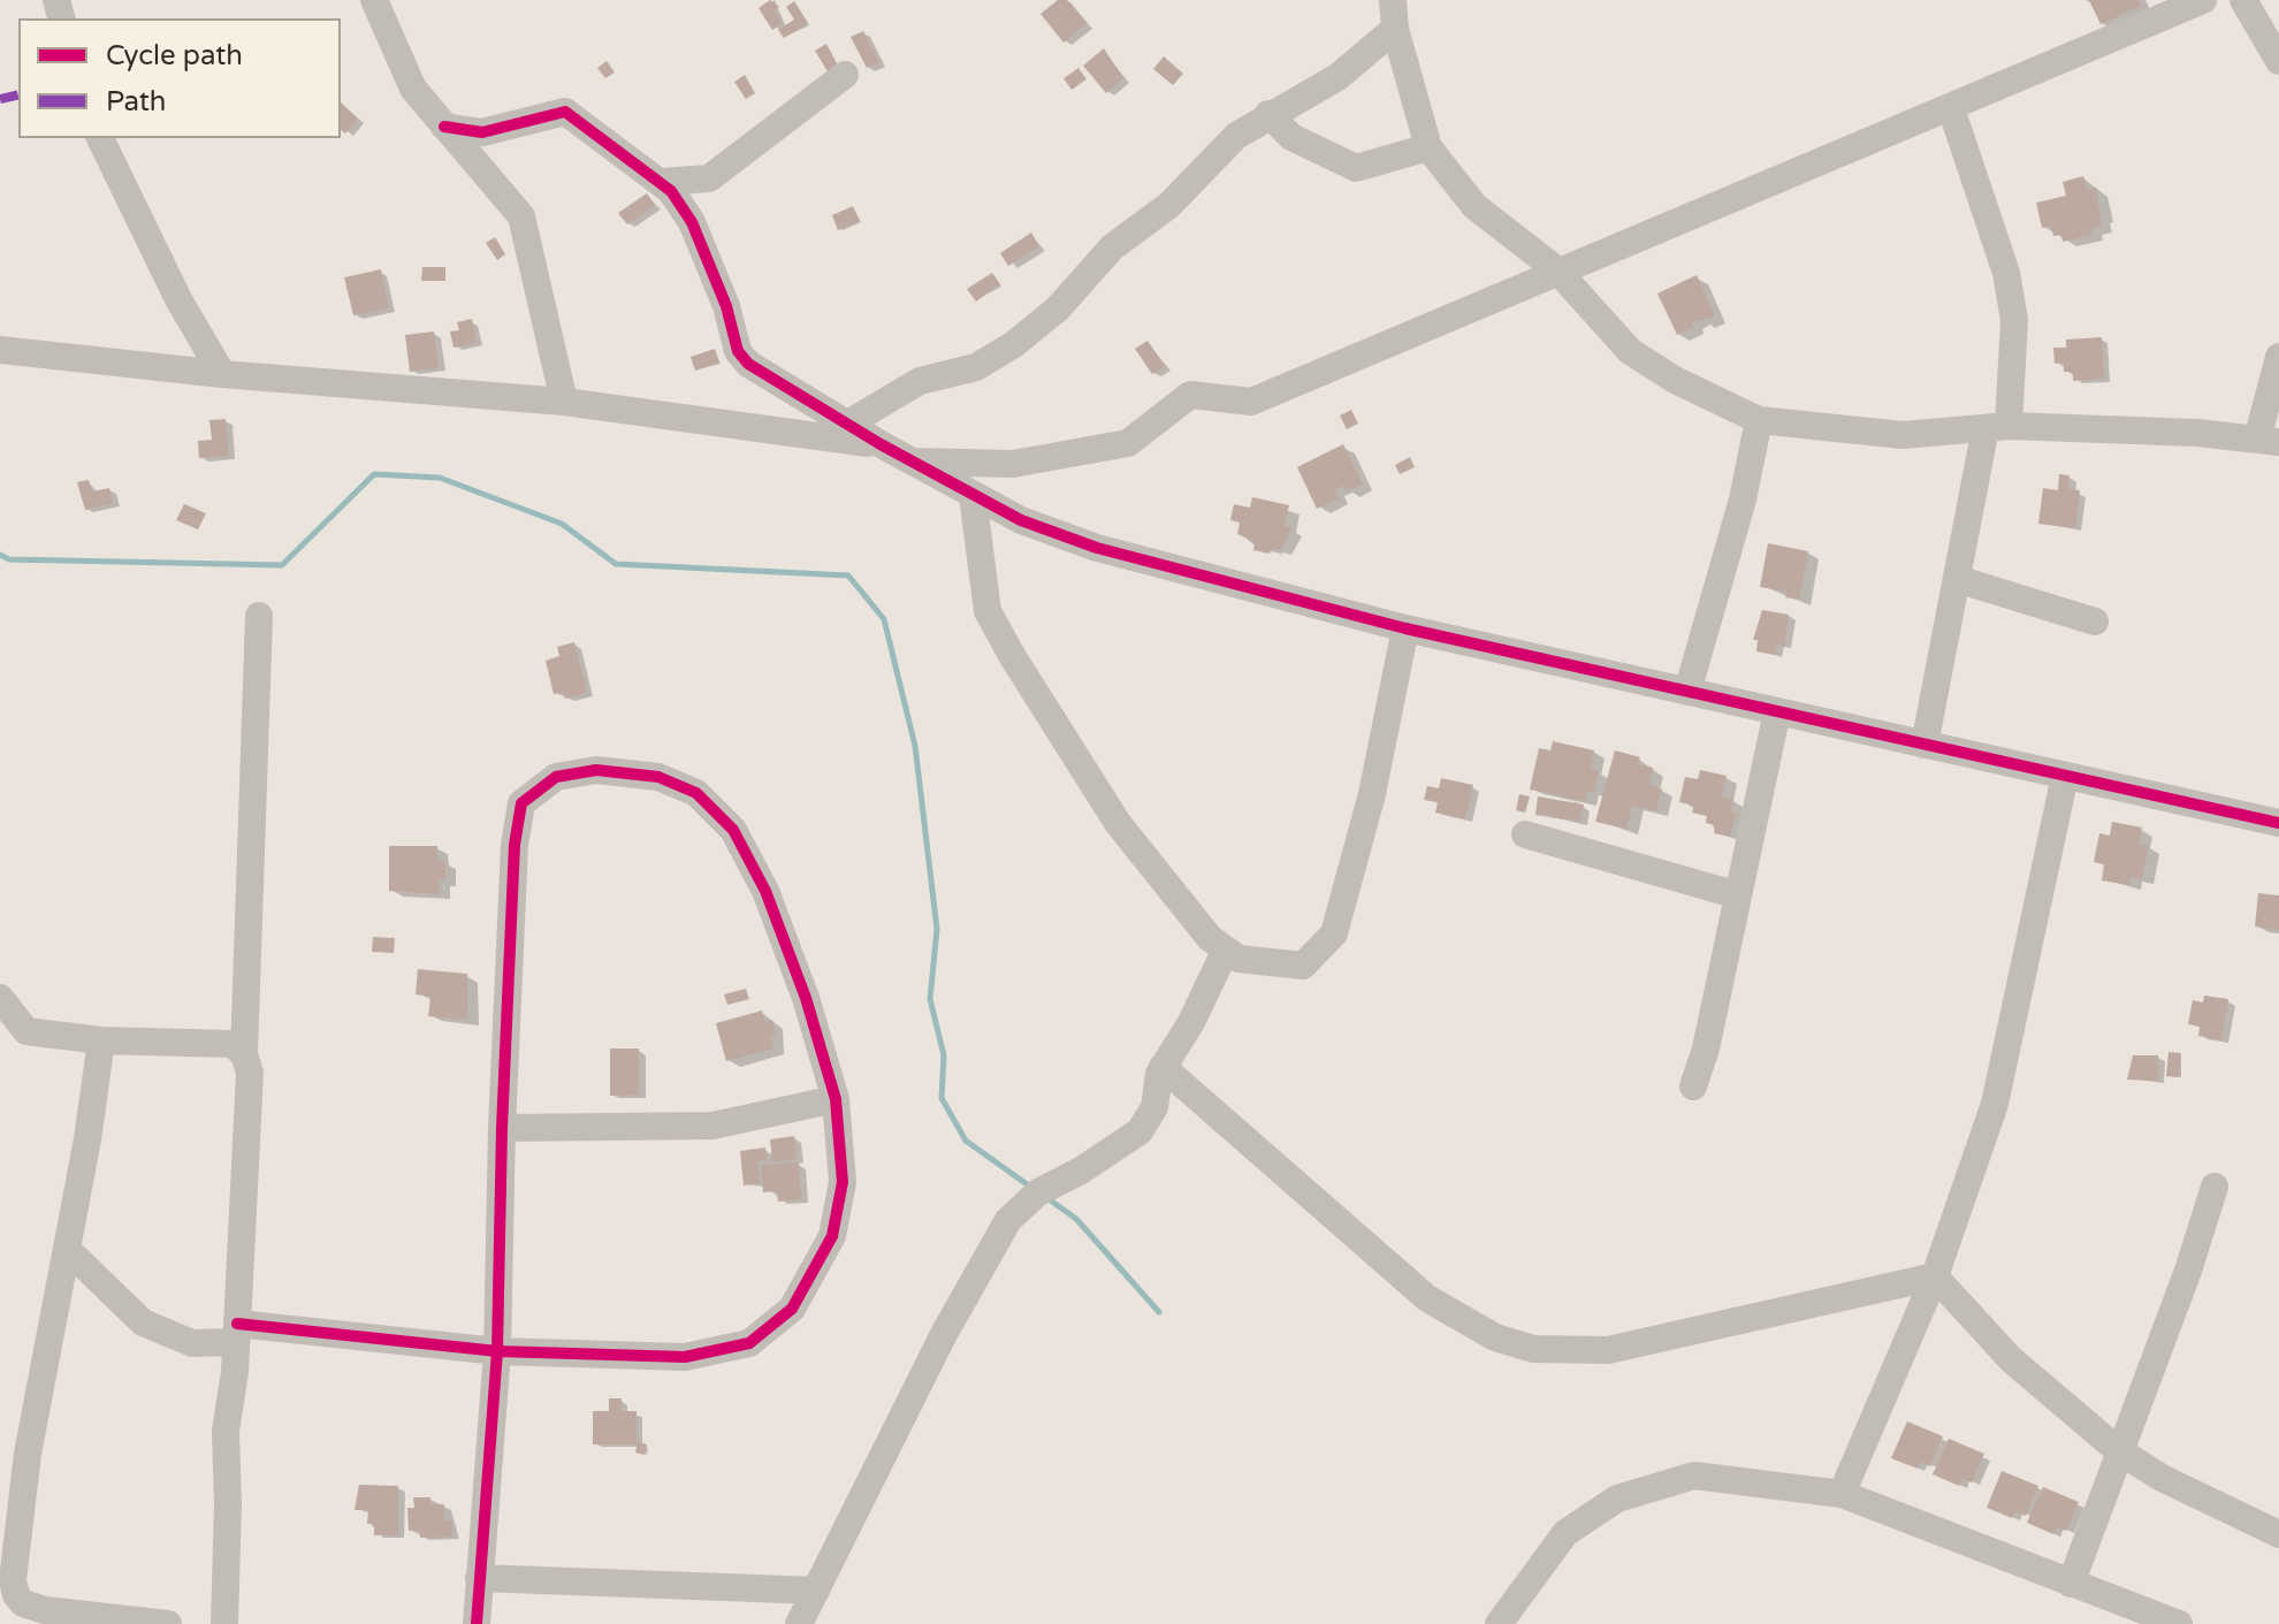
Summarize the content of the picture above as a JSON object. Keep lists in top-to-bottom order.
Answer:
{
  "legend": ["Cycle path", "Path"]
}
